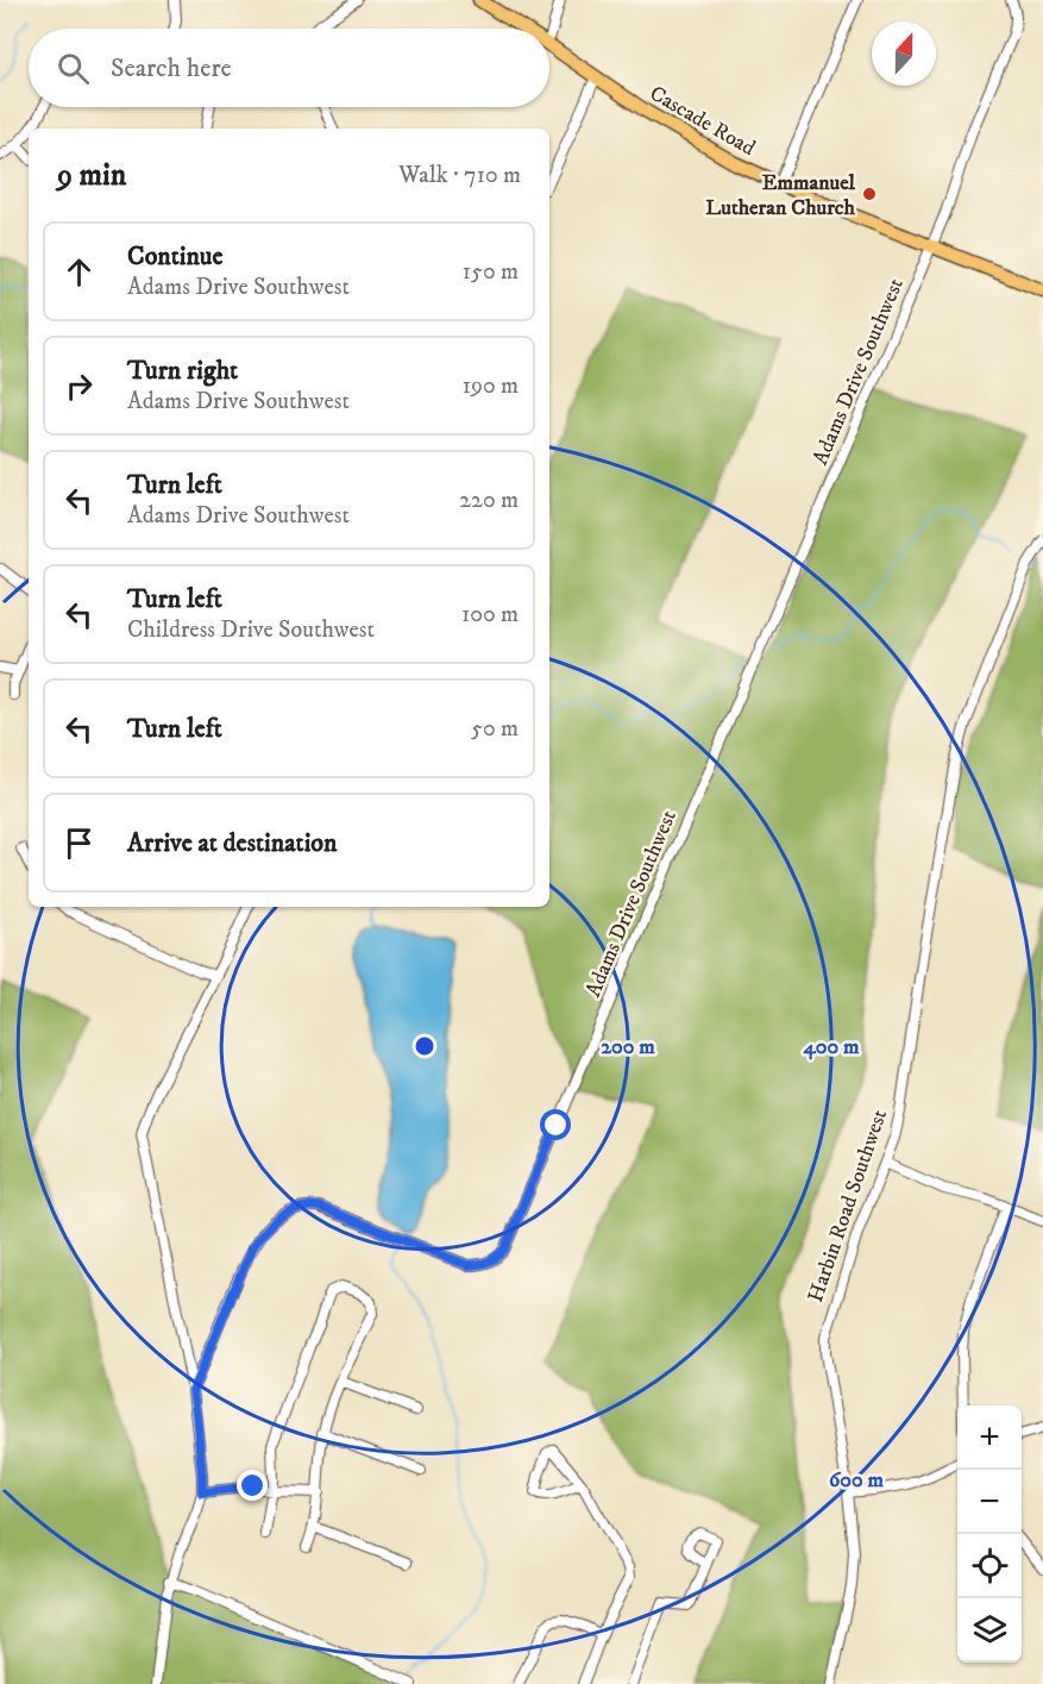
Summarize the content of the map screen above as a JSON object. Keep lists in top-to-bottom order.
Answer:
{
  "streets": {
    "main road": ["Cascade Road"],
    "street": ["Adams Drive Southwest", "Harbin Road Southwest"]
  },
  "crossings": [
    ["Cascade Road", "Adams Drive Southwest"]
  ],
  "places": ["Emmanuel Lutheran Church"],
  "north": "top",
  "page": {
    "search": "Search here",
    "heading": ["9 min", "Walk · 710 m"],
    "list": [
      ["Continue", "Adams Drive Southwest", "150 m"],
      ["Turn right", "Adams Drive Southwest", "190 m"],
      ["Turn left", "Adams Drive Southwest", "220 m"],
      ["Turn left", "Childress Drive Southwest", "100 m"],
      ["Turn left", "50 m"],
      "Arrive at destination"
    ],
    "map_buttons": ["+", "−"]
  },
  "rings": ["200 m", "400 m", "600 m"]
}
